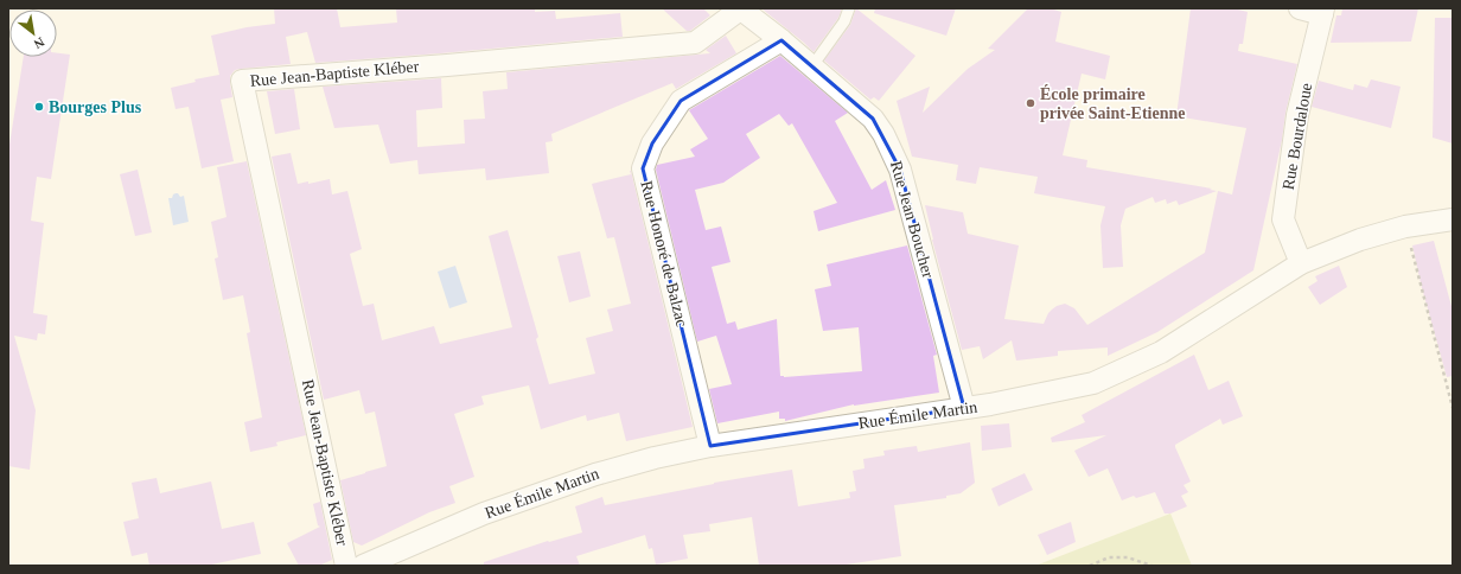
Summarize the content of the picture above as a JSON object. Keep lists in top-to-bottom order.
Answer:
{
  "streets": {
    "street": [
      "Rue Jean-Baptiste Kléber",
      "Rue Bourdaloue",
      "Rue Jean Boucher",
      "Rue Honoré de Balzac",
      "Rue Émile Martin"
    ]
  },
  "crossings": [
    ["Rue Jean-Baptiste Kléber", "Rue Jean Boucher"],
    ["Rue Bourdaloue", "Rue Émile Martin"],
    ["Rue Jean Boucher", "Rue Honoré de Balzac"],
    ["Rue Jean Boucher", "Rue Émile Martin"],
    ["Rue Honoré de Balzac", "Rue Émile Martin"]
  ],
  "places": ["École primaire privée Saint-Etienne", "Bourges Plus"],
  "north": "bottom right"
}
